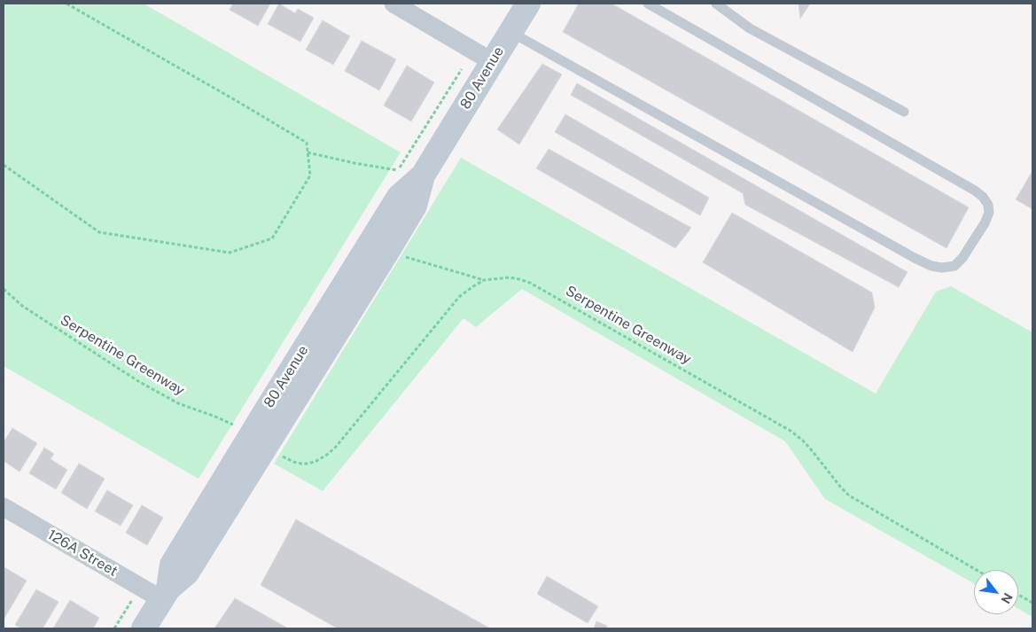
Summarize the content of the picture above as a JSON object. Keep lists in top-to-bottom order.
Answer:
{
  "streets": {
    "main road": ["80 Avenue"],
    "street": ["126A Street"],
    "path": ["Serpentine Greenway"]
  },
  "crossings": [
    ["80 Avenue", "126A Street"]
  ],
  "north": "bottom right"
}
